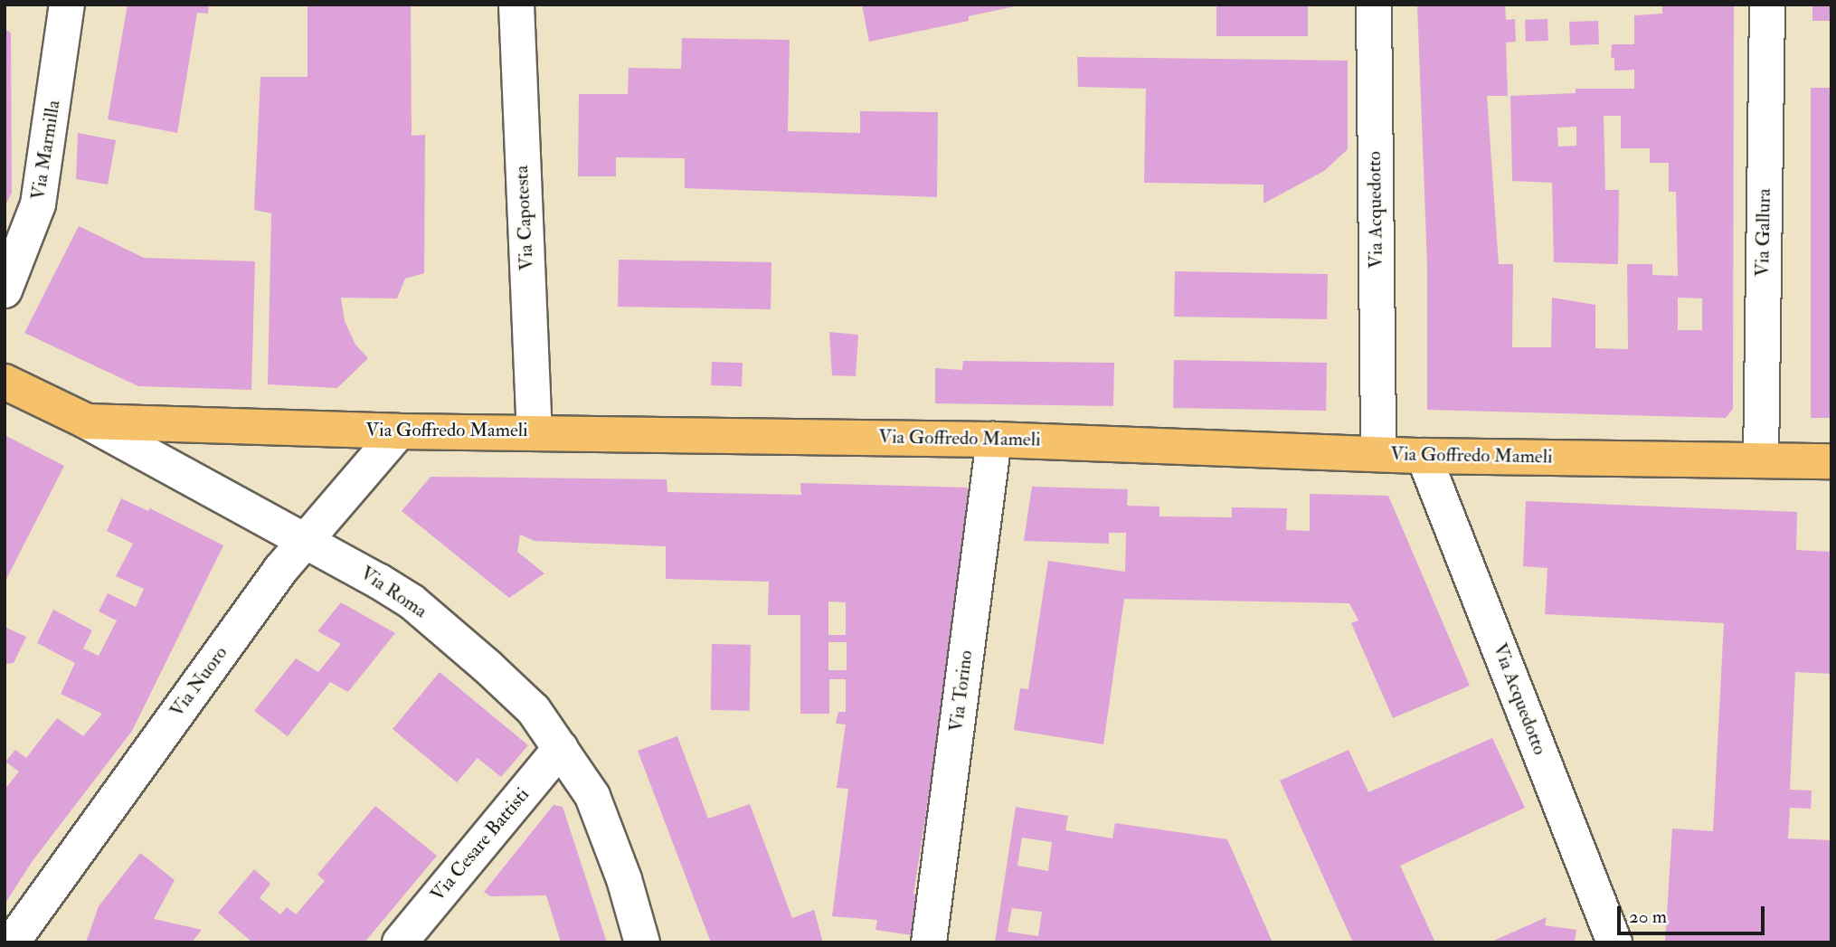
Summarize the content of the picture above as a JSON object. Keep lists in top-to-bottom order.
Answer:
{
  "streets": {
    "main road": ["Via Goffredo Mameli", "Via Roma"],
    "street": [
      "Via Marmilla",
      "Via Acquedotto",
      "Via Capotesta",
      "Via Gallura",
      "Via Nuoro",
      "Via Torino",
      "Via Cesare Battisti"
    ]
  },
  "crossings": [
    ["Via Acquedotto", "Via Goffredo Mameli"],
    ["Via Capotesta", "Via Goffredo Mameli"],
    ["Via Gallura", "Via Goffredo Mameli"],
    ["Via Goffredo Mameli", "Via Roma"],
    ["Via Goffredo Mameli", "Via Nuoro"],
    ["Via Goffredo Mameli", "Via Torino"],
    ["Via Roma", "Via Nuoro"],
    ["Via Roma", "Via Cesare Battisti"]
  ],
  "scale_bar": "20 m"
}
